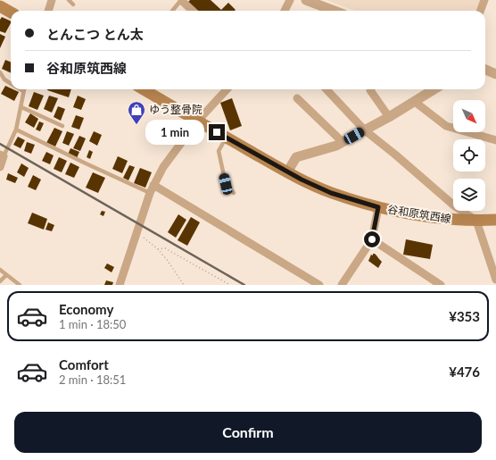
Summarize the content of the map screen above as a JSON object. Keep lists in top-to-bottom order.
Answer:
{
  "streets": {
    "main road": ["谷和原筑西線"]
  },
  "places": {
    "shop": ["ゆう整骨院"]
  },
  "north": "bottom right",
  "page": {
    "banner": ["とんこつ とん太", "谷和原筑西線"],
    "bubble": "1 min",
    "list": [
      {
        "name": "Economy",
        "note": "1 min · 18:50",
        "value": "¥353"
      },
      {
        "name": "Comfort",
        "note": "2 min · 18:51",
        "value": "¥476"
      }
    ],
    "buttons": "Confirm"
  }
}
